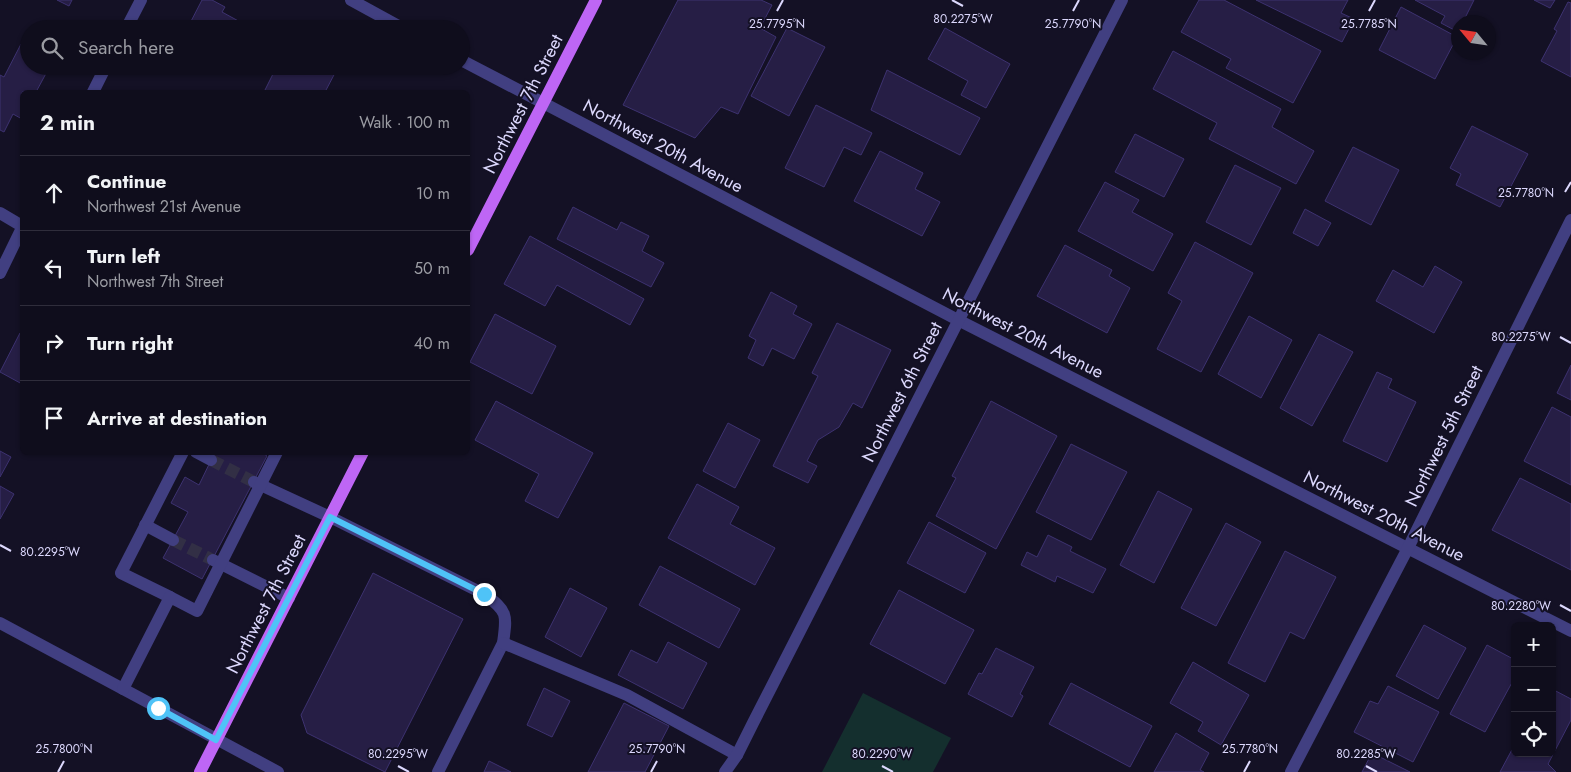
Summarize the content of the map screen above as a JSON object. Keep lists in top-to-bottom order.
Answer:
{
  "streets": {
    "main road": ["Northwest 7th Street"],
    "street": ["Northwest 20th Avenue", "Northwest 6th Street", "Northwest 5th Street"]
  },
  "crossings": [
    ["Northwest 7th Street", "Northwest 20th Avenue"],
    ["Northwest 20th Avenue", "Northwest 6th Street"],
    ["Northwest 20th Avenue", "Northwest 5th Street"]
  ],
  "north": "top left",
  "page": {
    "search": "Search here",
    "heading": ["2 min", "Walk · 100 m"],
    "list": [
      ["Continue", "Northwest 21st Avenue", "10 m"],
      ["Turn left", "Northwest 7th Street", "50 m"],
      ["Turn right", "40 m"],
      "Arrive at destination"
    ],
    "map_buttons": ["+", "−"]
  },
  "coordinates": [
    "80.2275°W",
    "25.7795°N",
    "25.7790°N",
    "25.7785°N",
    "25.7780°N",
    "80.2295°W",
    "80.2280°W",
    "25.7800°N",
    "80.2290°W",
    "80.2285°W"
  ]
}
